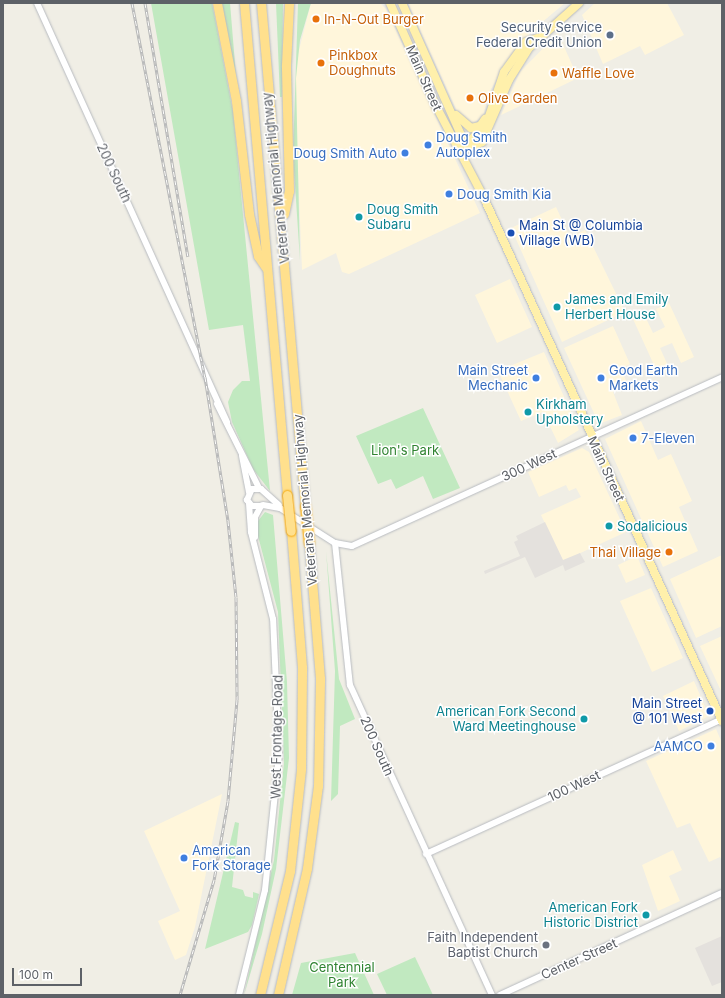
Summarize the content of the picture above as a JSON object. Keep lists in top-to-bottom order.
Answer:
{
  "streets": {
    "highway": ["Veterans Memorial Highway"],
    "main road": ["Main Street"],
    "street": [
      "200 South",
      "300 West",
      "West Frontage Road",
      "100 West",
      "Center Street"
    ]
  },
  "crossings": [
    ["Main Street", "300 West"],
    ["Main Street", "100 West"],
    ["200 South", "300 West"],
    ["200 South", "West Frontage Road"],
    ["200 South", "100 West"]
  ],
  "parks": ["Lion's Park", "Centennial Park"],
  "places": [
    "In-N-Out Burger",
    "Security Service Federal Credit Union",
    "Pinkbox Doughnuts",
    "Waffle Love",
    "Olive Garden",
    "Doug Smith Autoplex",
    "Doug Smith Auto",
    "Doug Smith Kia",
    "Doug Smith Subaru",
    "Main St @ Columbia Village (WB)",
    "James and Emily Herbert House",
    "Main Street Mechanic",
    "Good Earth Markets",
    "Kirkham Upholstery",
    "7-Eleven",
    "Sodalicious",
    "Thai Village",
    "Main Street @ 101 West",
    "American Fork Second Ward Meetinghouse",
    "AAMCO",
    "American Fork Storage",
    "American Fork Historic District",
    "Faith Independent Baptist Church"
  ],
  "scale_bar": "100 m"
}
